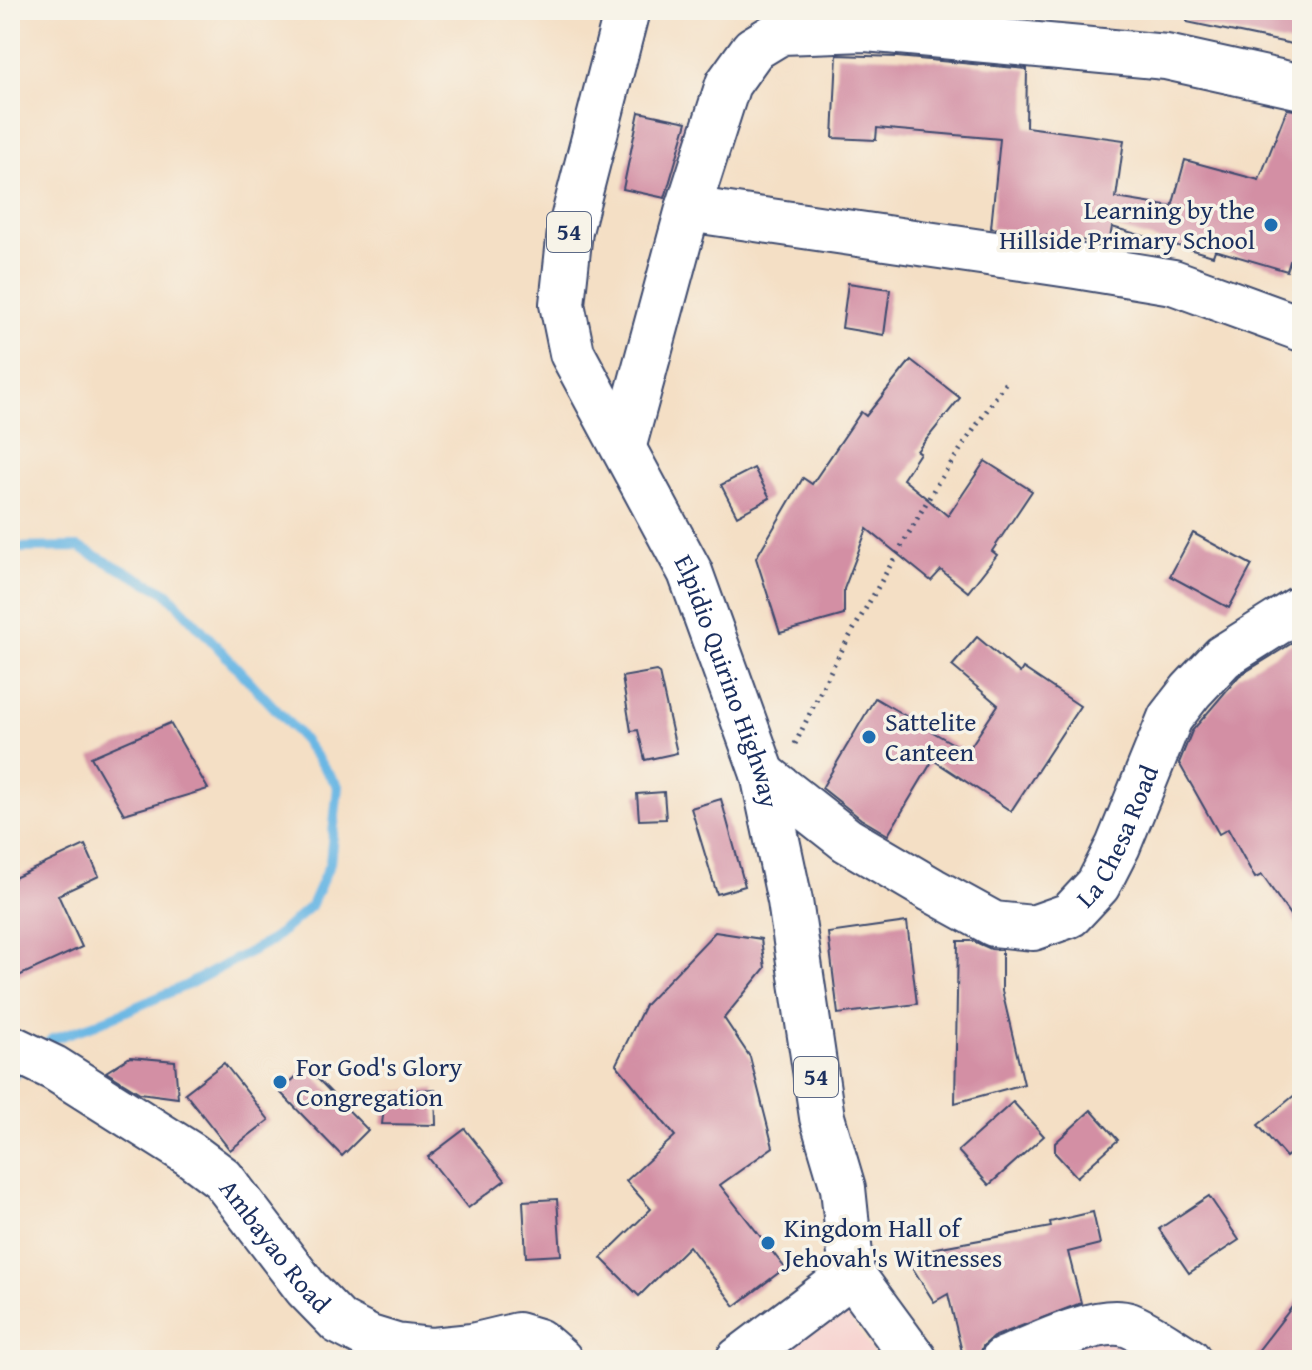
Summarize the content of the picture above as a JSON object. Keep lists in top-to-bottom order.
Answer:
{
  "streets": {
    "main road": [
      "54",
      "Elpidio Quirino Highway",
      "La Chesa Road",
      "Ambayao Road"
    ]
  },
  "crossings": [
    ["Elpidio Quirino Highway", "La Chesa Road"]
  ],
  "places": [
    "Learning by the Hillside Primary School",
    "Sattelite Canteen",
    "For God's Glory Congregation",
    "Kingdom Hall of Jehovah's Witnesses"
  ]
}
